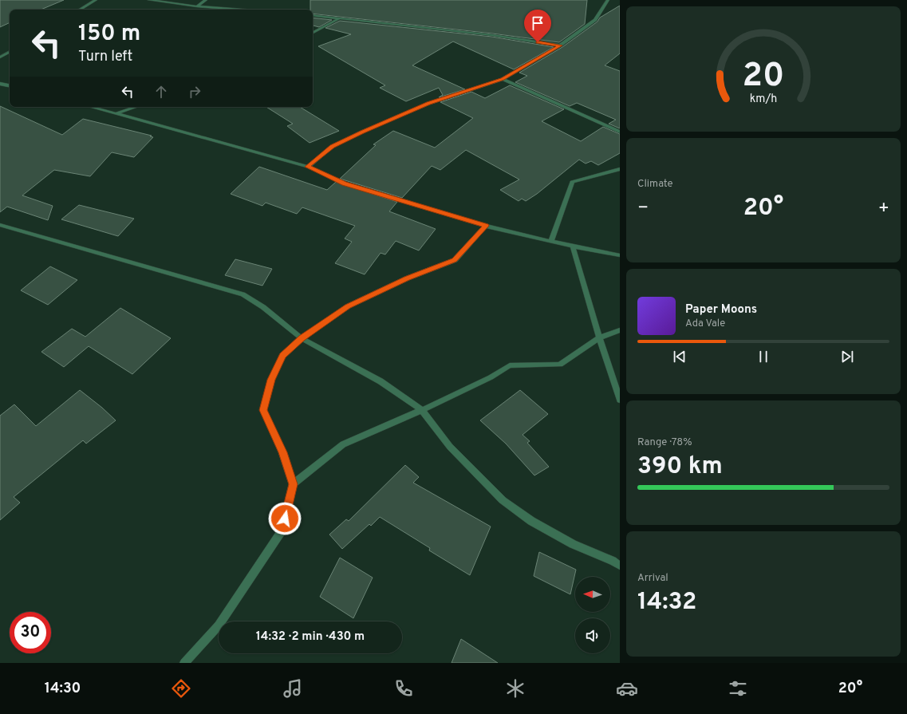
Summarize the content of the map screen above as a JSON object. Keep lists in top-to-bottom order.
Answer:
{
  "north": "left",
  "page": {
    "turn": ["150 m", "Turn left"],
    "tile": [
      "Climate",
      ["Range · 78%", "390 km"],
      ["Arrival", "14:32"]
    ],
    "heat": ["−", "20°", "+"],
    "song": ["Paper Moons", "Ada Vale"],
    "limit": "30",
    "trip": "14:32 · 2 min · 430 m",
    "tabs": ["14:30", "20°"],
    "gauge": ["20", "km/h"]
  }
}
